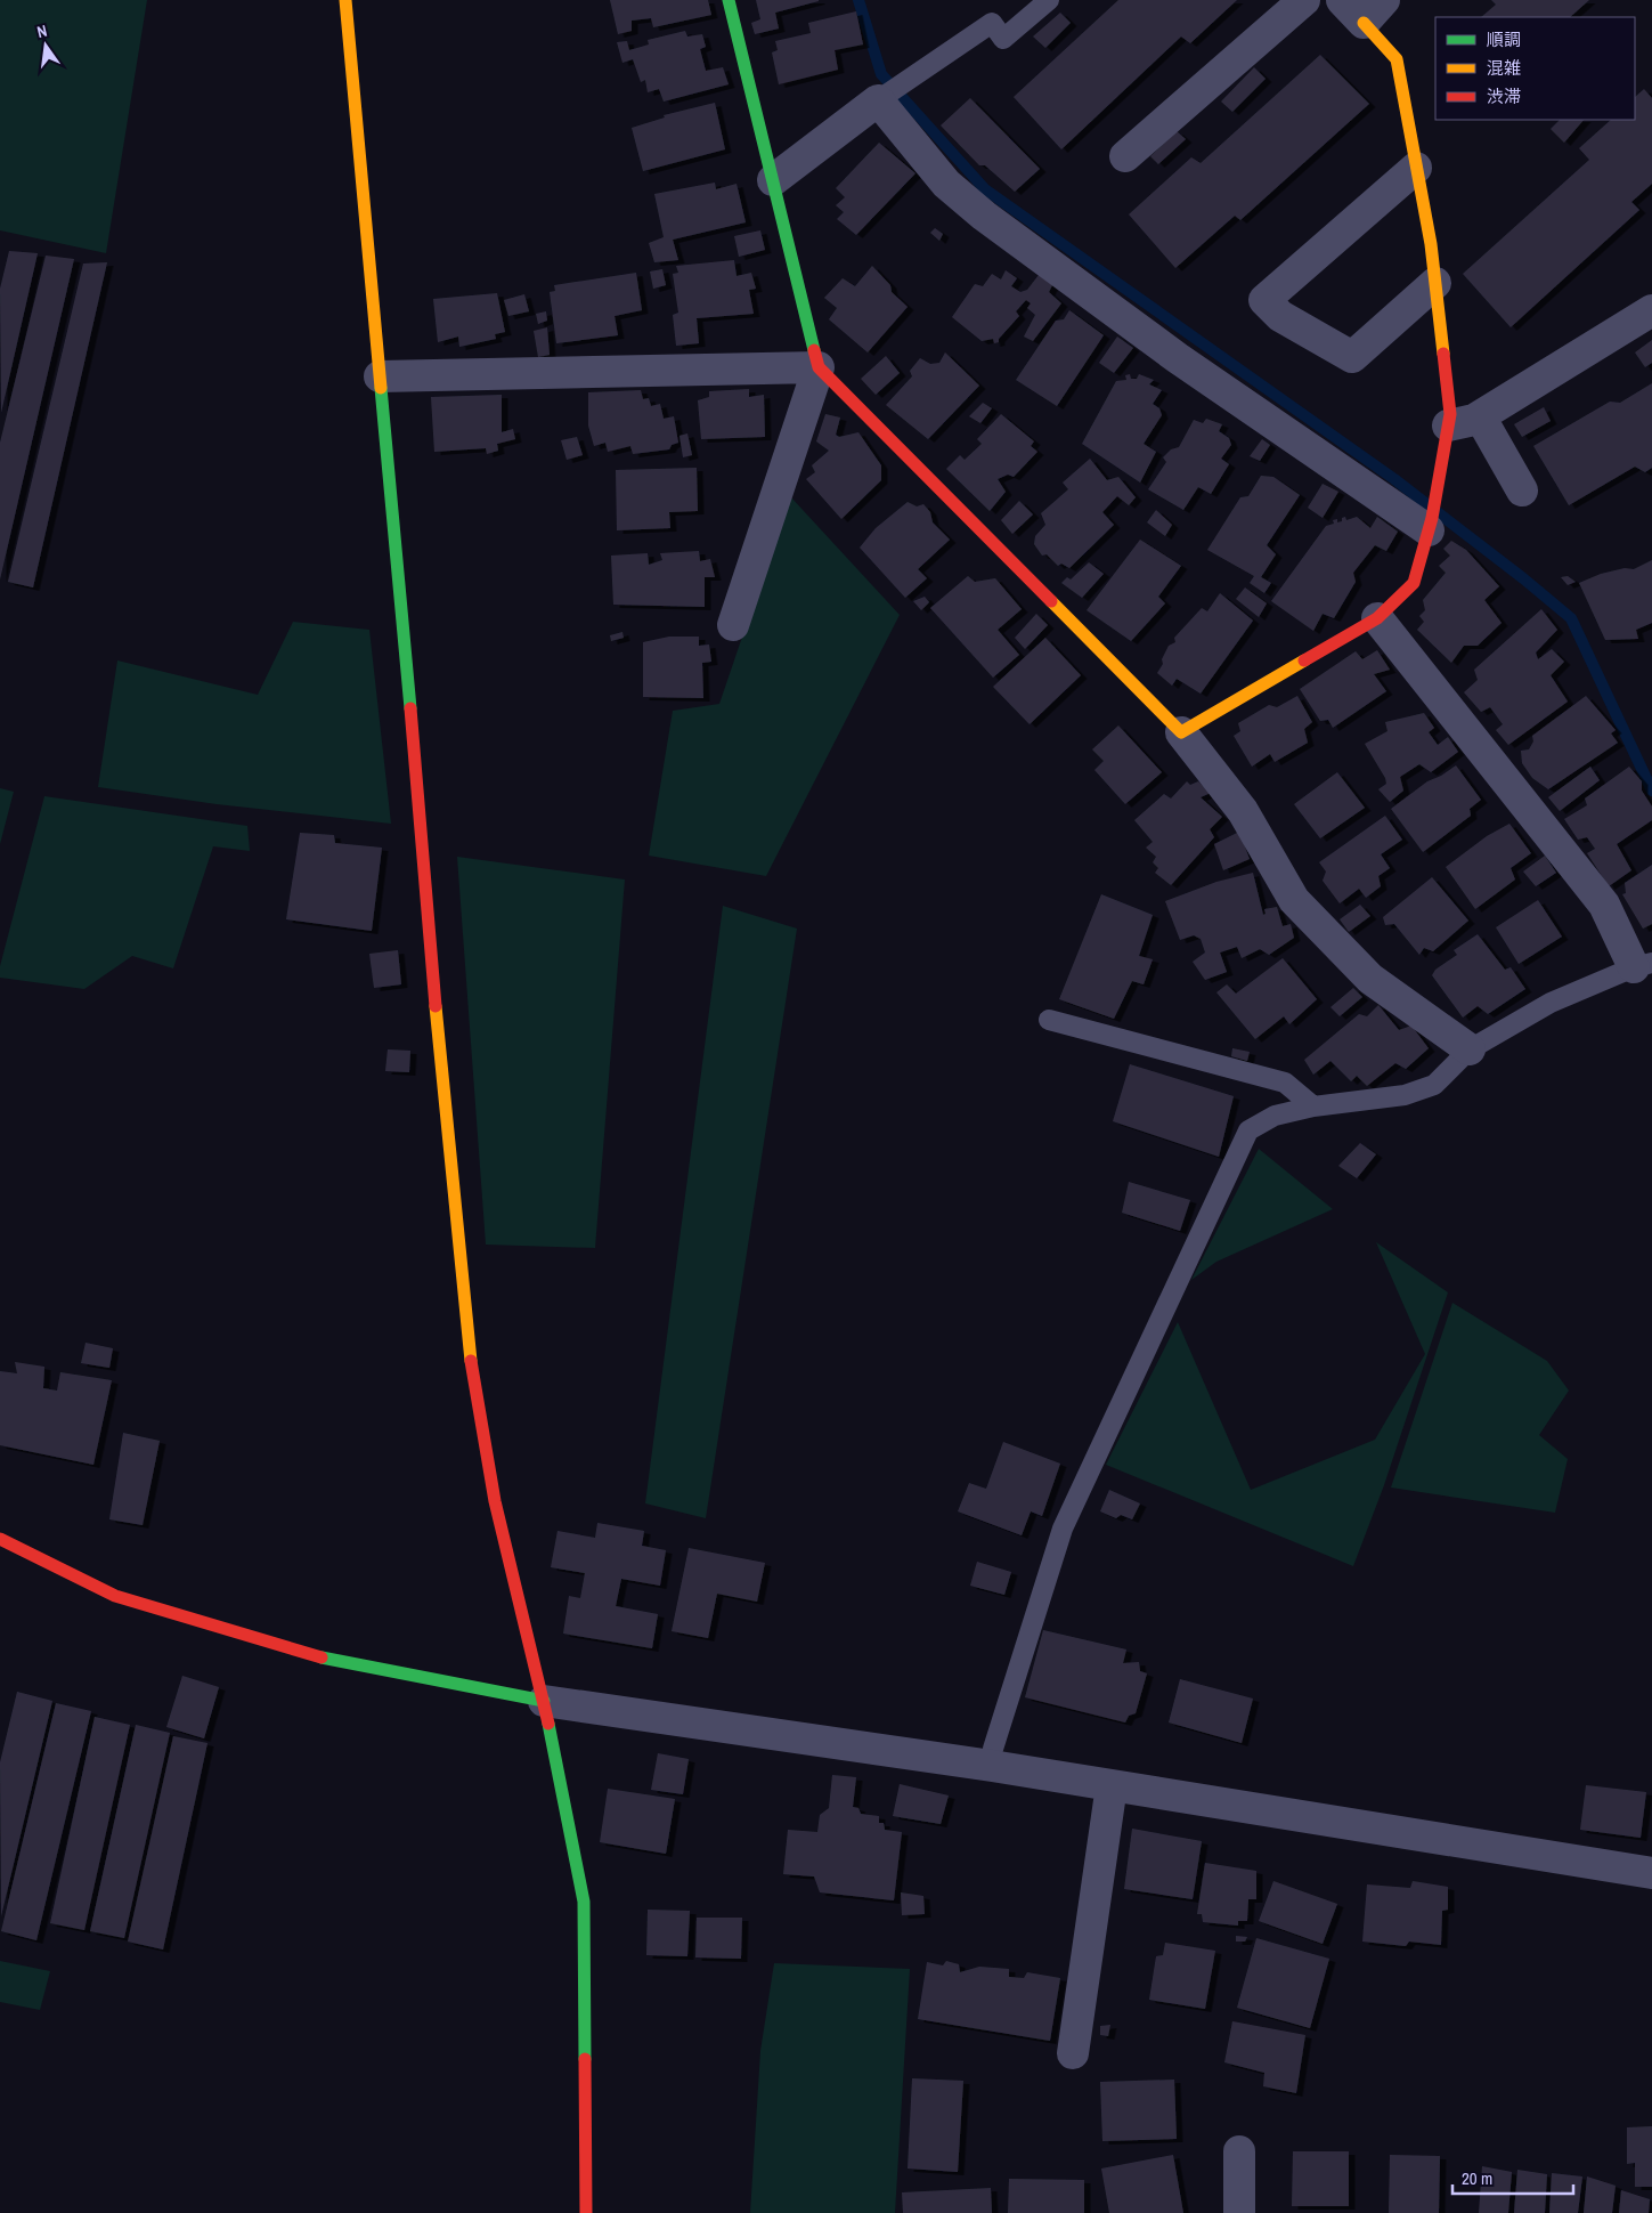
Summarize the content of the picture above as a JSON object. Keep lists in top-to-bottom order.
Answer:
{
  "legend": ["順調", "混雑", "渋滞"],
  "scale_bar": "20 m",
  "north": "top"
}
